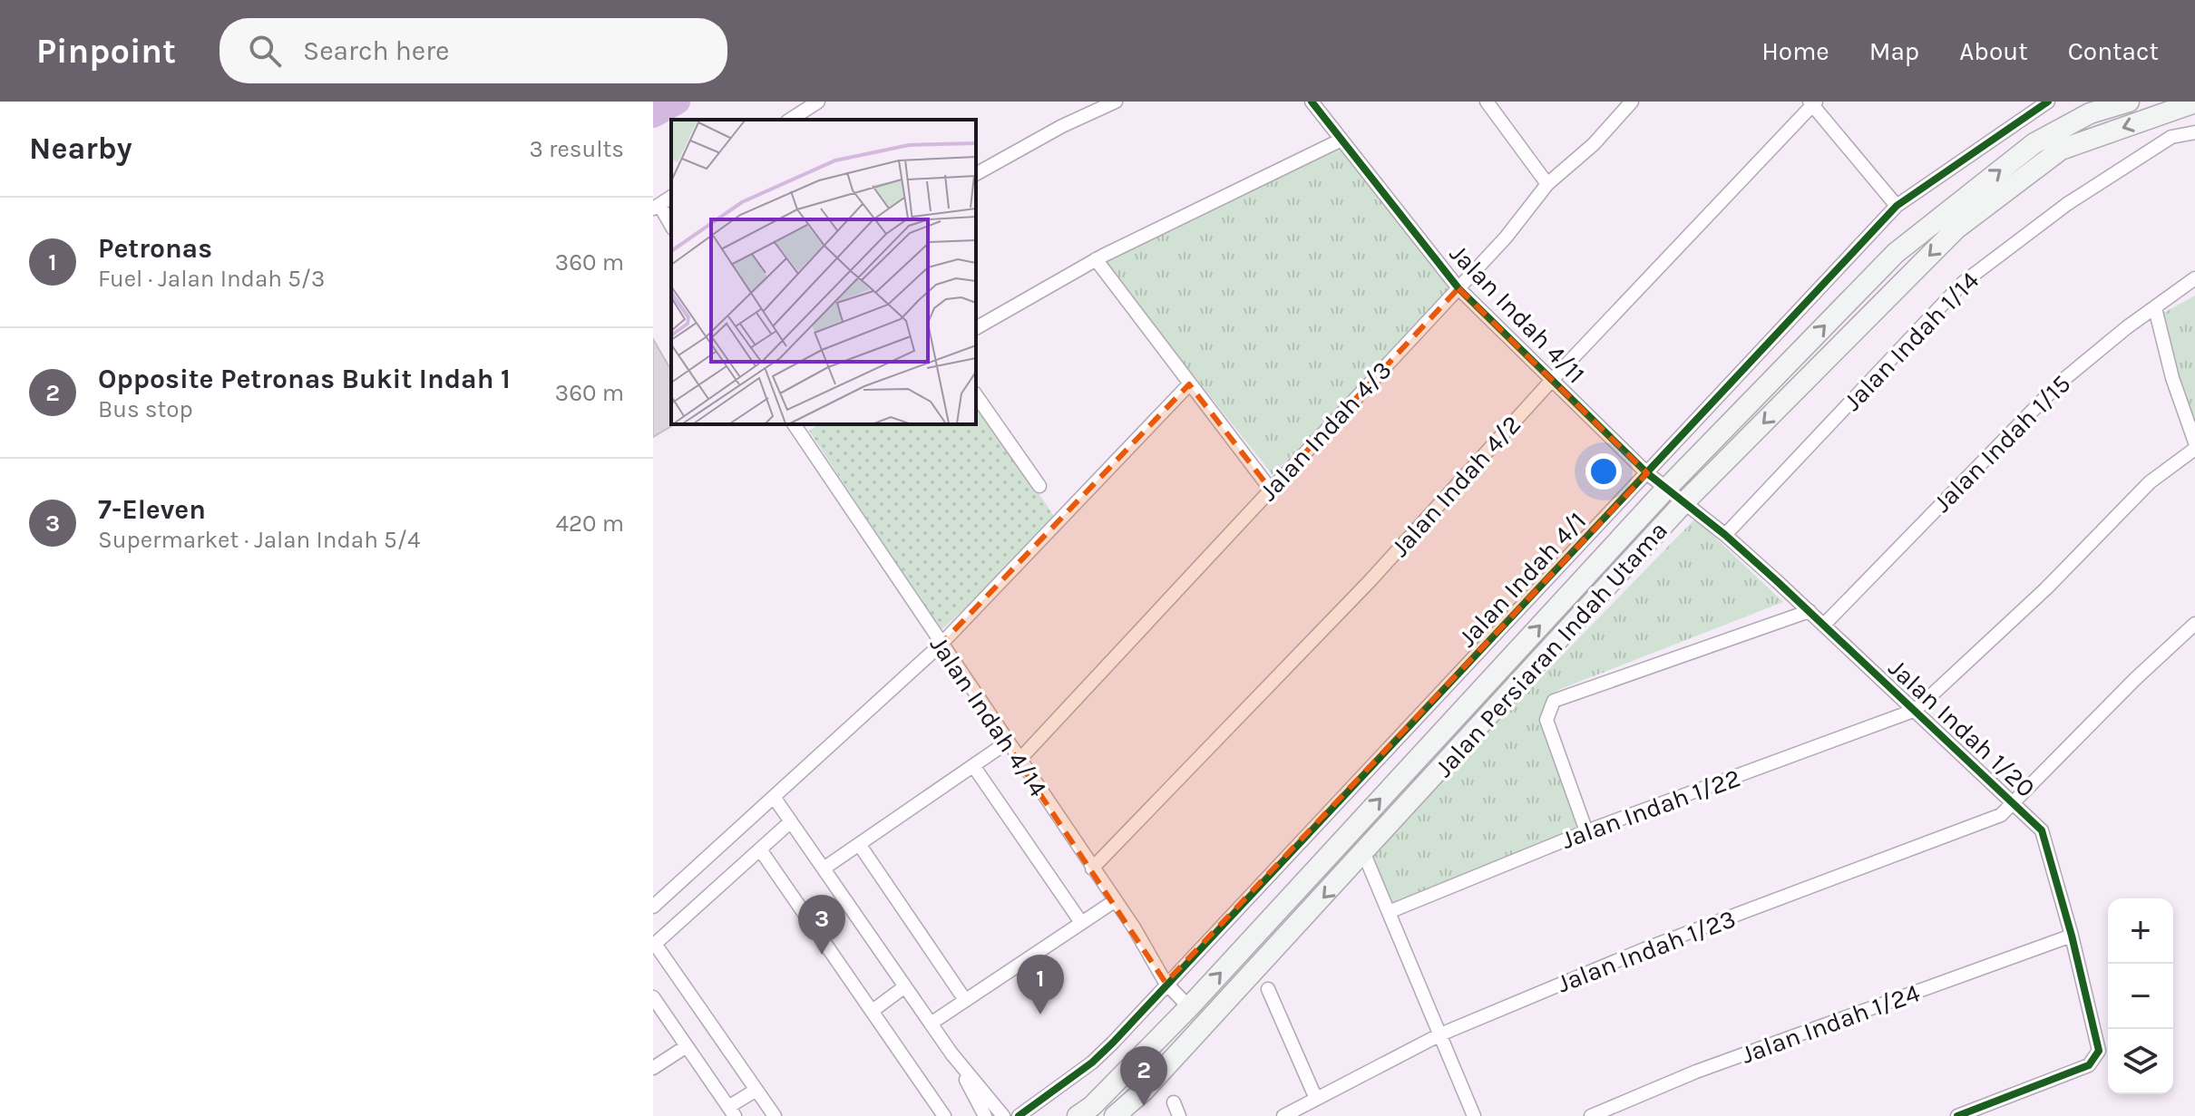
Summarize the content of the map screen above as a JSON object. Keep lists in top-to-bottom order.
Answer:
{
  "streets": {
    "main road": ["Jalan Persiaran Indah Utama"],
    "street": [
      "Jalan Indah 4/11",
      "Jalan Indah 1/14",
      "Jalan Indah 4/3",
      "Jalan Indah 1/15",
      "Jalan Indah 4/2",
      "Jalan Indah 4/1",
      "Jalan Indah 4/14",
      "Jalan Indah 1/20",
      "Jalan Indah 1/22",
      "Jalan Indah 1/23",
      "Jalan Indah 1/24"
    ]
  },
  "crossings": [
    ["Jalan Indah 4/11", "Jalan Indah 4/3"],
    ["Jalan Indah 4/11", "Jalan Indah 4/2"],
    ["Jalan Indah 4/11", "Jalan Indah 4/1"],
    ["Jalan Indah 4/11", "Jalan Persiaran Indah Utama"],
    ["Jalan Indah 4/11", "Jalan Indah 1/20"],
    ["Jalan Indah 1/14", "Jalan Indah 1/20"],
    ["Jalan Indah 4/3", "Jalan Indah 4/14"],
    ["Jalan Indah 1/15", "Jalan Indah 1/20"],
    ["Jalan Indah 4/2", "Jalan Indah 4/14"],
    ["Jalan Indah 4/1", "Jalan Indah 4/14"],
    ["Jalan Persiaran Indah Utama", "Jalan Indah 4/14"],
    ["Jalan Persiaran Indah Utama", "Jalan Indah 1/20"],
    ["Jalan Indah 1/20", "Jalan Indah 1/22"],
    ["Jalan Indah 1/20", "Jalan Indah 1/23"],
    ["Jalan Indah 1/20", "Jalan Indah 1/24"]
  ],
  "page": {
    "header": "Pinpoint",
    "search": "Search here",
    "nav": [
      "Home",
      "Map",
      "About",
      "Contact"
    ],
    "heading": ["Nearby", "3 results"],
    "list": [
      {
        "mark": "1",
        "name": "Petronas",
        "note": "Fuel · Jalan Indah 5/3",
        "value": "360 m"
      },
      {
        "mark": "2",
        "name": "Opposite Petronas Bukit Indah 1",
        "note": "Bus stop",
        "value": "360 m"
      },
      {
        "mark": "3",
        "name": "7-Eleven",
        "note": "Supermarket · Jalan Indah 5/4",
        "value": "420 m"
      }
    ],
    "pins": ["3", "1", "2"],
    "map_buttons": ["+", "−"]
  }
}
